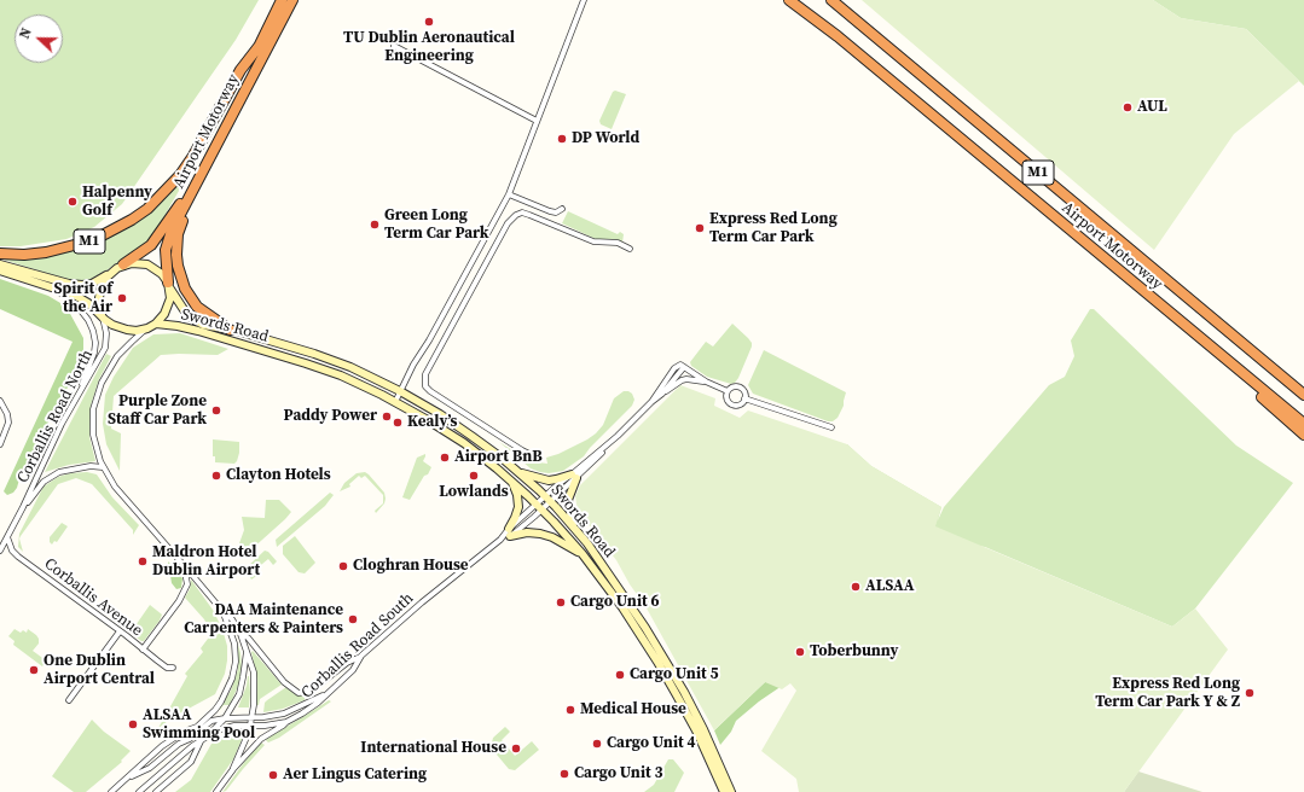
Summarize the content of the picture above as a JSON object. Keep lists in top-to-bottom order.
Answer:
{
  "streets": {
    "highway": ["Airport Motorway", "M1"],
    "main road": ["Swords Road"],
    "street": ["Corballis Road North", "Corballis Avenue", "Corballis Road South"]
  },
  "crossings": [
    ["Airport Motorway", "M1"],
    ["Airport Motorway", "Swords Road"],
    ["Airport Motorway", "Corballis Road North"],
    ["Swords Road", "Corballis Road North"],
    ["Swords Road", "Corballis Road South"],
    ["Corballis Road North", "Corballis Avenue"]
  ],
  "places": [
    "TU Dublin Aeronautical Engineering",
    "AUL",
    "DP World",
    "Halpenny Golf",
    "Green Long Term Car Park",
    "Express Red Long Term Car Park",
    "Spirit of the Air",
    "Purple Zone Staff Car Park",
    "Paddy Power",
    "Kealy’s",
    "Airport BnB",
    "Clayton Hotels",
    "Lowlands",
    "Maldron Hotel Dublin Airport",
    "Cloghran House",
    "ALSAA",
    "Cargo Unit 6",
    "DAA Maintenance Carpenters & Painters",
    "Toberbunny",
    "One Dublin Airport Central",
    "Cargo Unit 5",
    "Express Red Long Term Car Park Y & Z",
    "Medical House",
    "ALSAA Swimming Pool",
    "Cargo Unit 4",
    "International House",
    "Cargo Unit 3",
    "Aer Lingus Catering"
  ],
  "north": "left"
}
